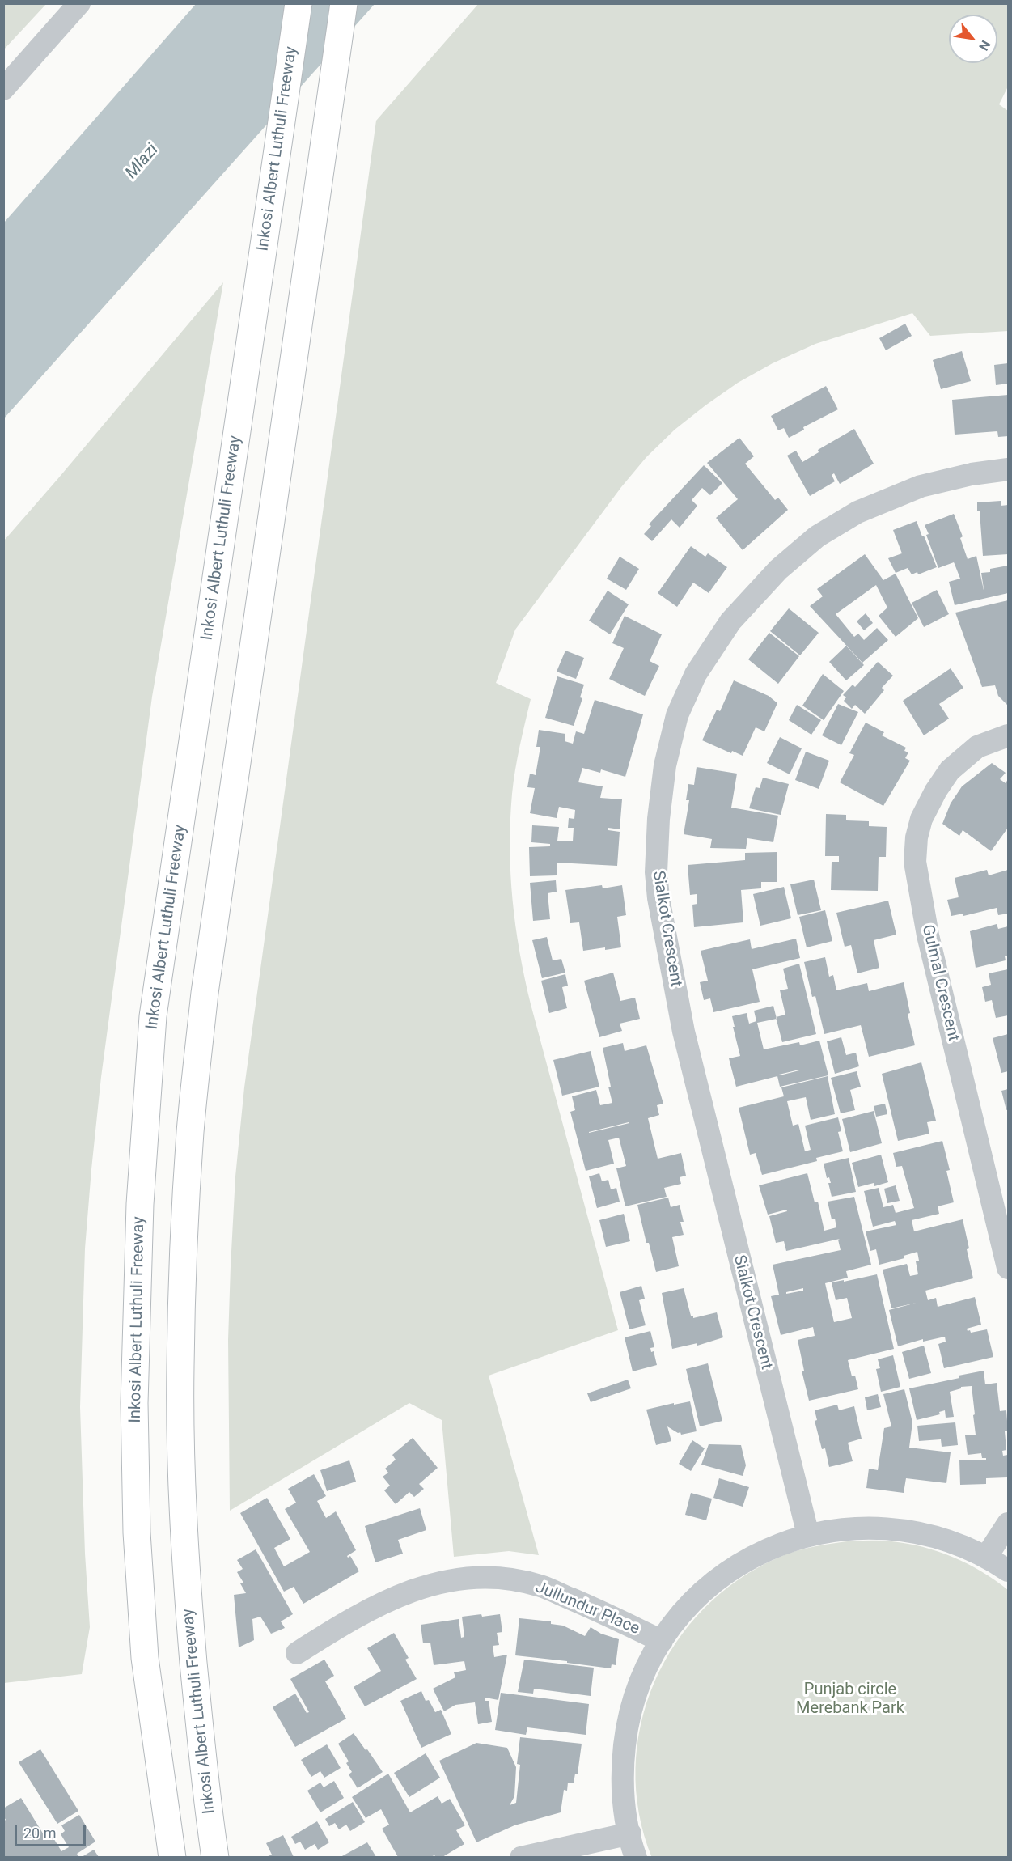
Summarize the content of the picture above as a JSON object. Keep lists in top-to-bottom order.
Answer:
{
  "streets": {
    "highway": ["Inkosi Albert Luthuli Freeway"],
    "street": ["Sialkot Crescent", "Gulmal Crescent", "Jullundur Place"]
  },
  "water": ["Mlazi"],
  "parks": ["Punjab circle Merebank Park"],
  "scale_bar": "20 m",
  "north": "bottom right"
}
